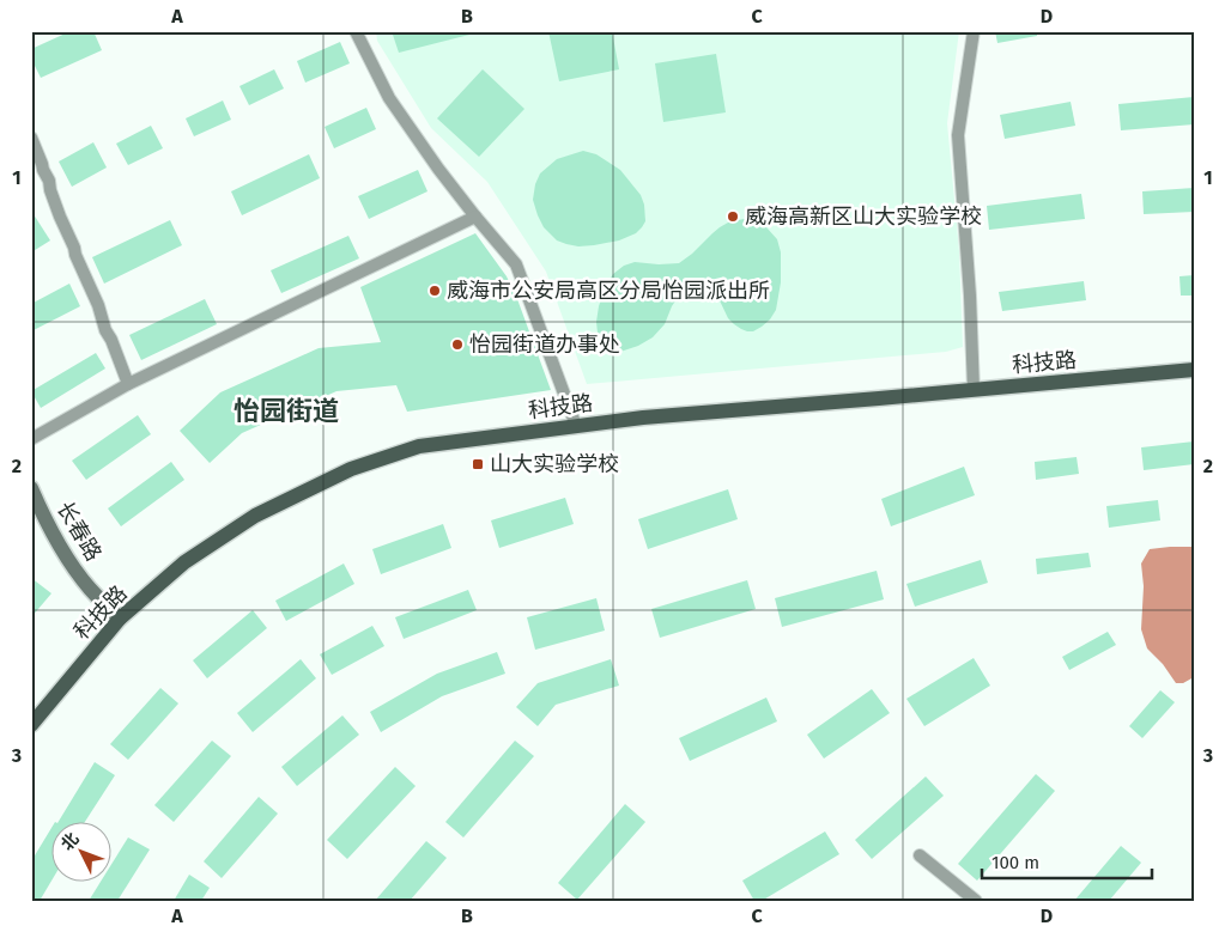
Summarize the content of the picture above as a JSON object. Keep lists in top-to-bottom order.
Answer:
{
  "streets": {
    "main road": ["科技路"],
    "street": ["长春路"]
  },
  "crossings": [
    ["科技路", "长春路"]
  ],
  "districts": ["怡园街道"],
  "places": {
    "other": ["威海高新区山大实验学校", "威海市公安局高区分局怡园派出所", "怡园街道办事处"],
    "transit": ["山大实验学校"]
  },
  "scale_bar": "100 m",
  "north": "top left",
  "grid": {
    "columns": [
      "A",
      "B",
      "C",
      "D"
    ],
    "rows": ["1", "2", "3"]
  }
}
